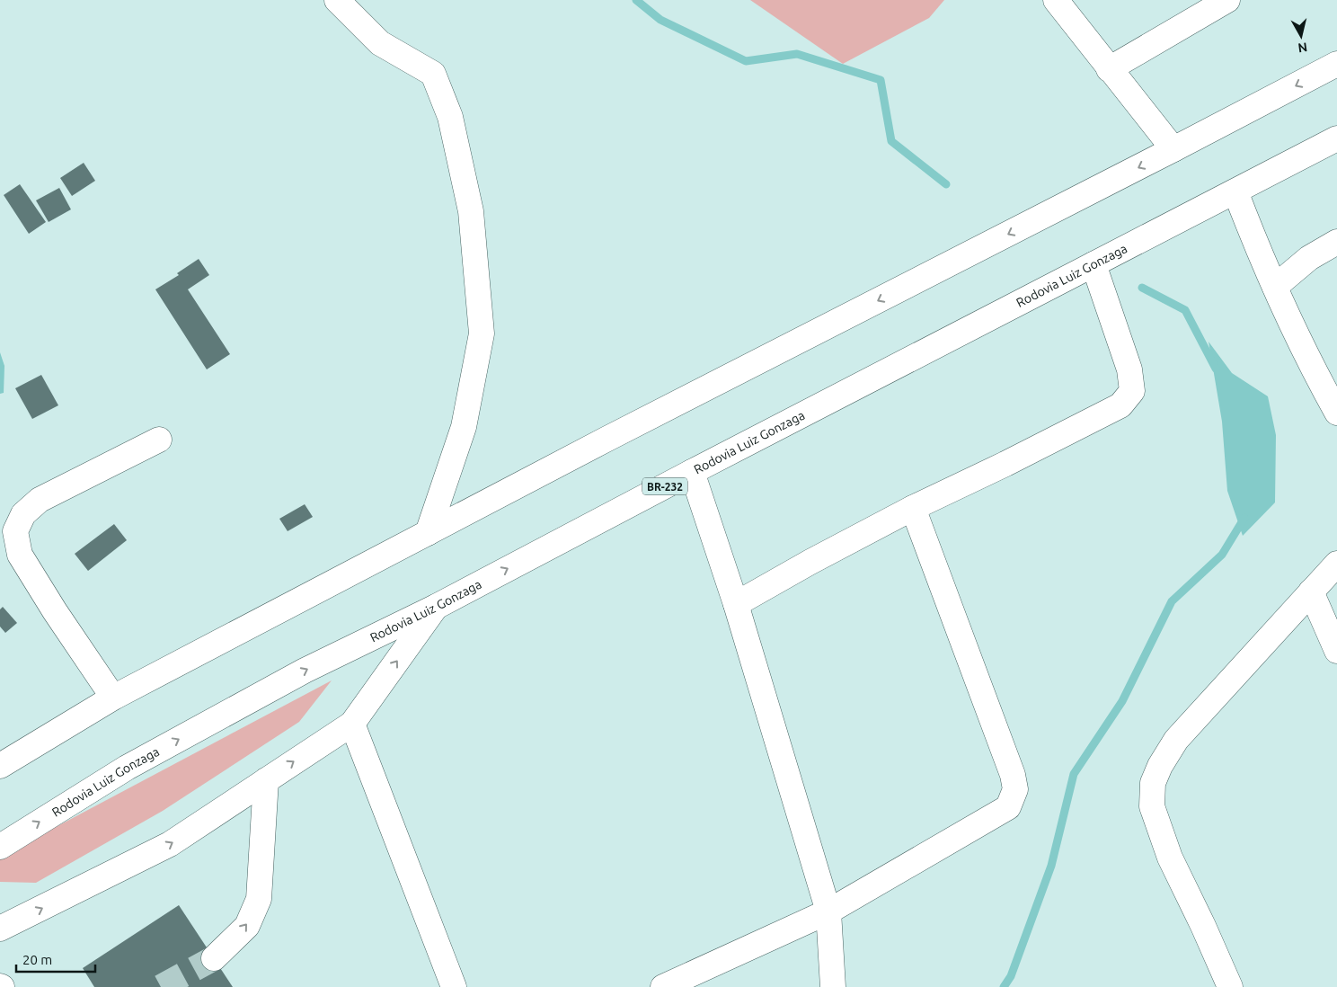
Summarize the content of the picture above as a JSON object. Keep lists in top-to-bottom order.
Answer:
{
  "streets": {
    "main road": ["Rodovia Luiz Gonzaga", "BR-232"]
  },
  "scale_bar": "20 m",
  "north": "bottom"
}
